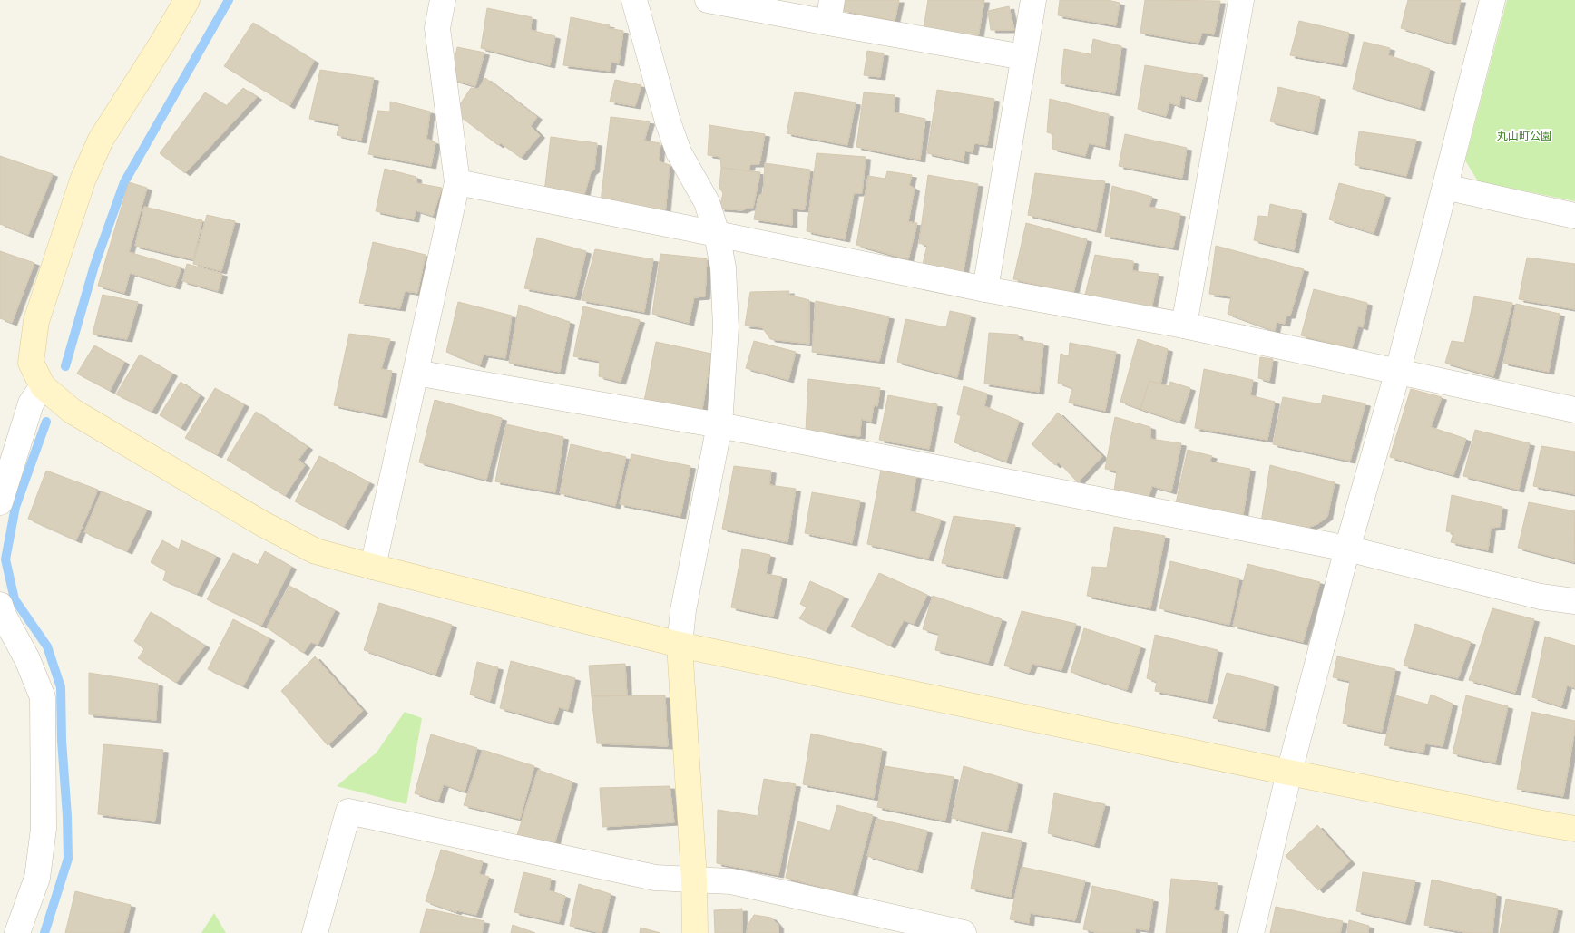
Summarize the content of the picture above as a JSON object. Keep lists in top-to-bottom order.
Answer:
{
  "parks": ["丸山町公園"]
}
